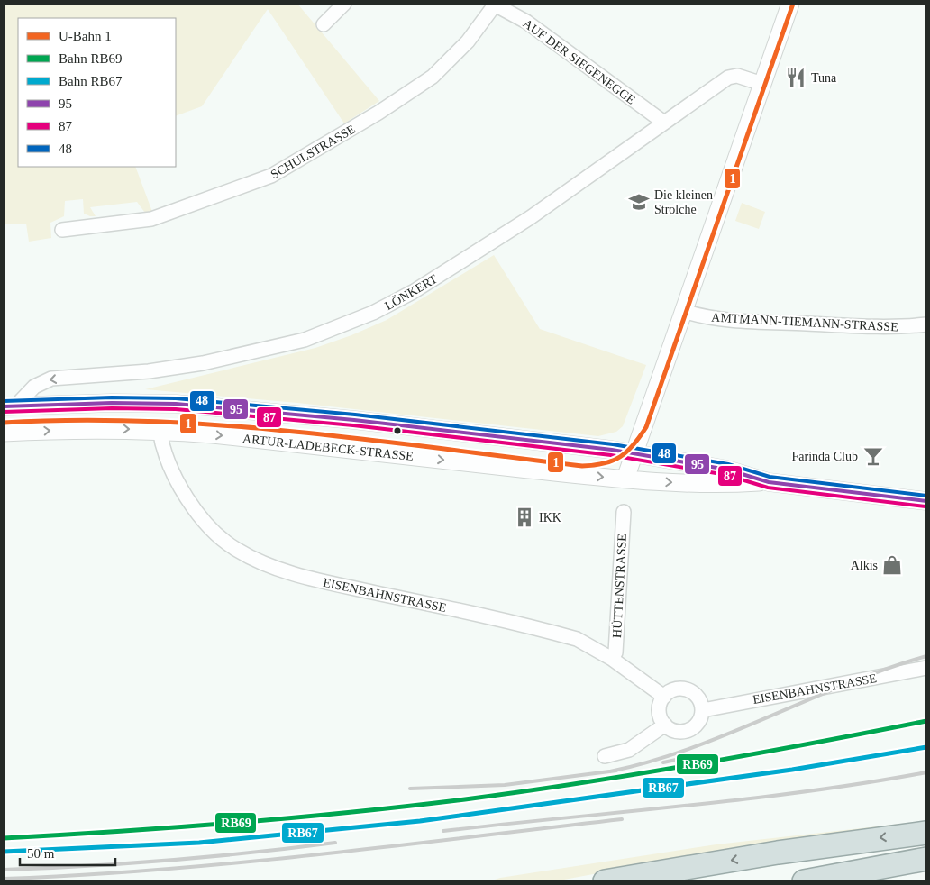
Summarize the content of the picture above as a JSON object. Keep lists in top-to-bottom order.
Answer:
{
  "streets": {
    "street": [
      "AUF DER SIEGENEGGE",
      "SCHULSTRASSE",
      "LÖNKERT",
      "AMTMANN-TIEMANN-STRASSE",
      "ARTUR-LADEBECK-STRASSE",
      "HÜTTENSTRASSE",
      "EISENBAHNSTRASSE"
    ]
  },
  "crossings": [
    ["AUF DER SIEGENEGGE", "SCHULSTRASSE"],
    ["AUF DER SIEGENEGGE", "LÖNKERT"],
    ["ARTUR-LADEBECK-STRASSE", "EISENBAHNSTRASSE"],
    ["HÜTTENSTRASSE", "EISENBAHNSTRASSE"]
  ],
  "one_way": ["LÖNKERT"],
  "places": {
    "restaurant": ["Tuna"],
    "school or university": ["Die kleinen Strolche"],
    "bar": ["Farinda Club"],
    "building": ["IKK"],
    "shop": ["Alkis"]
  },
  "lines": [
    "metro line 1",
    "transit line 48",
    "transit line 95",
    "transit line 87",
    "rail line RB69",
    "rail line RB67"
  ],
  "legend": [
    "U-Bahn 1",
    "Bahn RB69",
    "Bahn RB67",
    "95",
    "87",
    "48"
  ],
  "scale_bar": "50 m"
}
